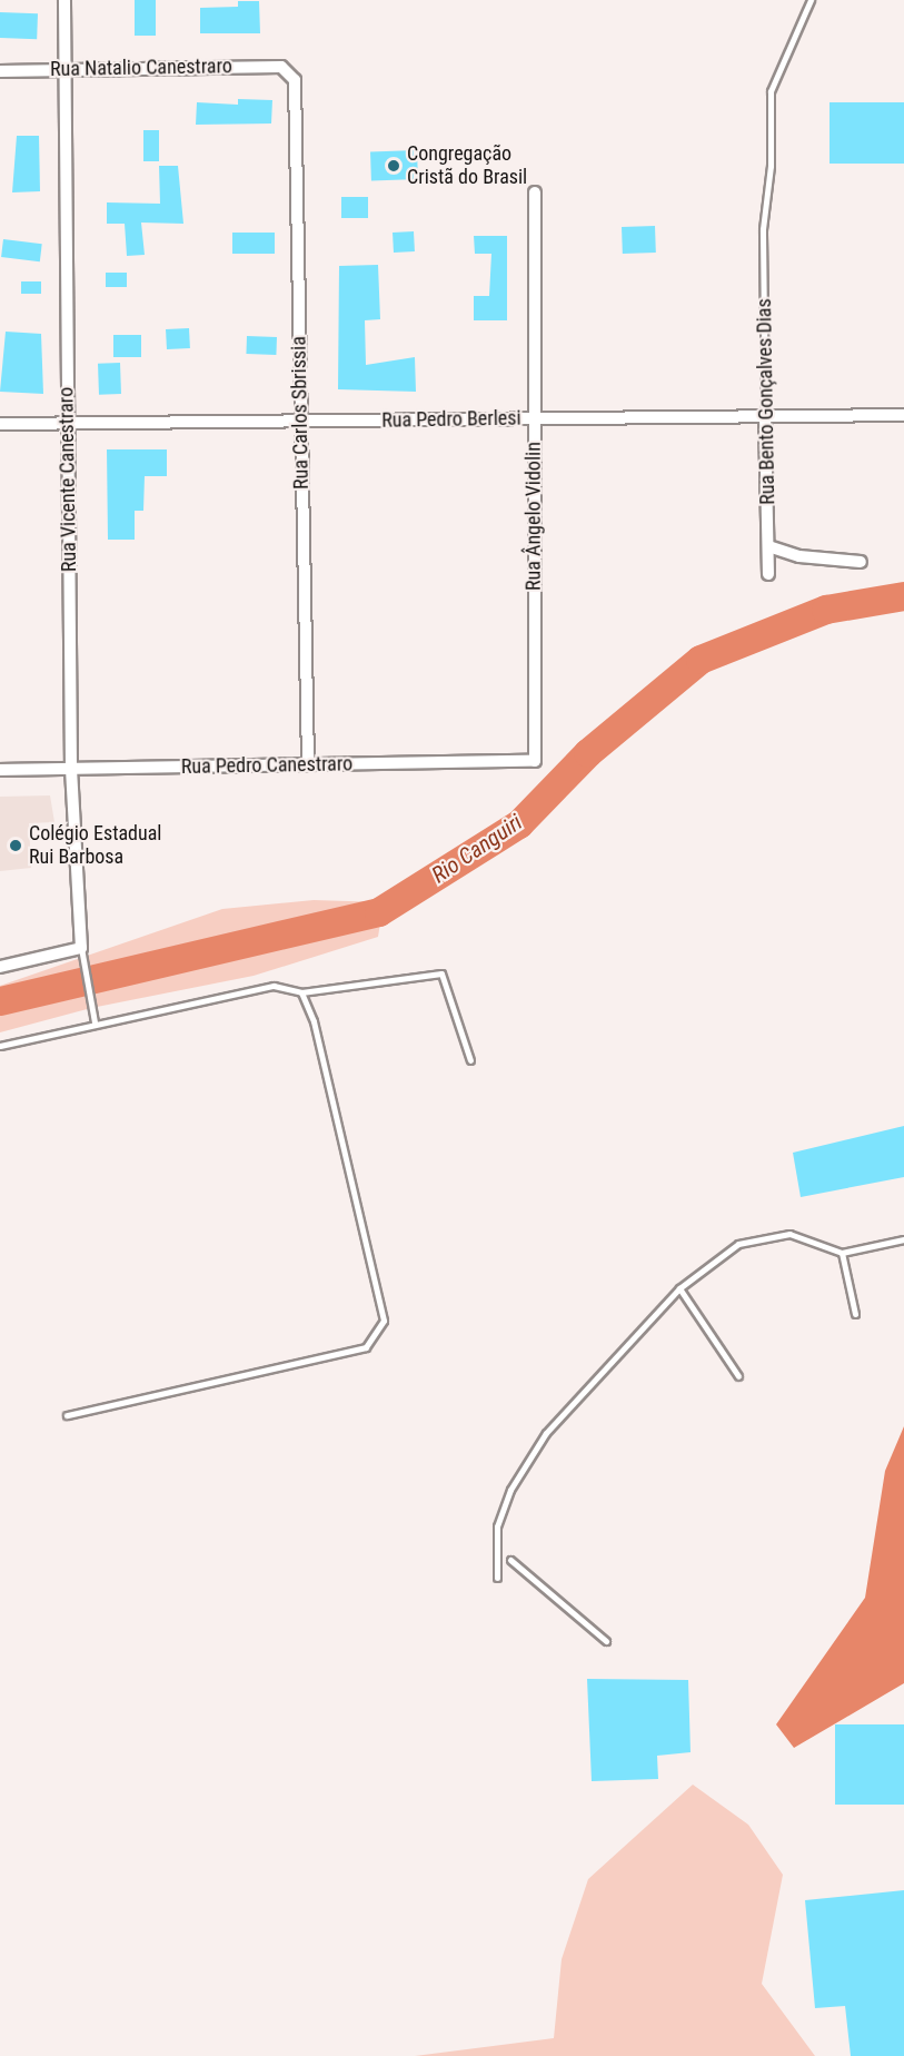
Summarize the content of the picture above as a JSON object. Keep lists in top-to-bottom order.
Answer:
{
  "streets": {
    "street": [
      "Rua Natalio Canestraro",
      "Rua Bento Gonçalves Dias",
      "Rua Carlos Sbrissia",
      "Rua Pedro Berlesi",
      "Rua Vicente Canestraro",
      "Rua Ângelo Vidolin",
      "Rua Pedro Canestraro"
    ]
  },
  "crossings": [
    ["Rua Natalio Canestraro", "Rua Carlos Sbrissia"],
    ["Rua Natalio Canestraro", "Rua Vicente Canestraro"],
    ["Rua Bento Gonçalves Dias", "Rua Pedro Berlesi"],
    ["Rua Carlos Sbrissia", "Rua Pedro Berlesi"],
    ["Rua Carlos Sbrissia", "Rua Pedro Canestraro"],
    ["Rua Pedro Berlesi", "Rua Vicente Canestraro"],
    ["Rua Pedro Berlesi", "Rua Ângelo Vidolin"],
    ["Rua Vicente Canestraro", "Rua Pedro Canestraro"],
    ["Rua Ângelo Vidolin", "Rua Pedro Canestraro"]
  ],
  "water": ["Rio Canguiri"],
  "places": ["Congregação Cristã do Brasil", "Colégio Estadual Rui Barbosa"]
}
